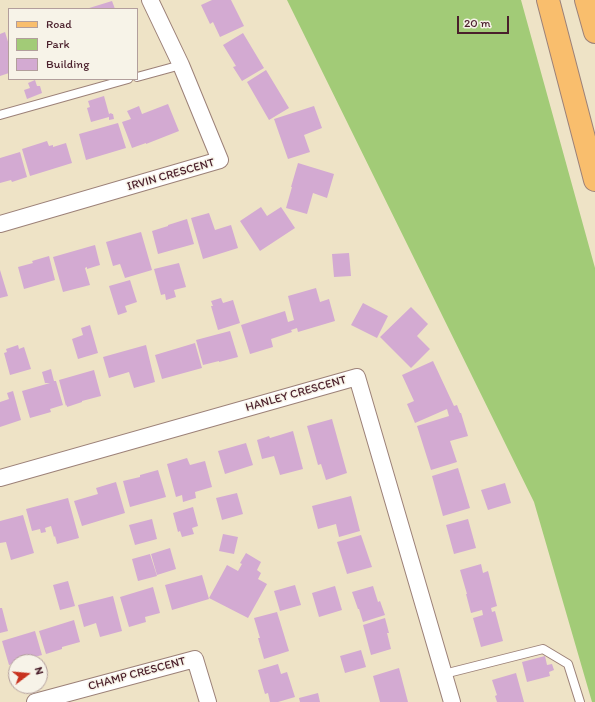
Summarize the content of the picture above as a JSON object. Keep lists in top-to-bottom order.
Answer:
{
  "streets": {
    "street": ["IRVIN CRESCENT", "HANLEY CRESCENT", "CHAMP CRESCENT"]
  },
  "legend": ["Road", "Park", "Building"],
  "scale_bar": "20 m",
  "north": "right"
}
